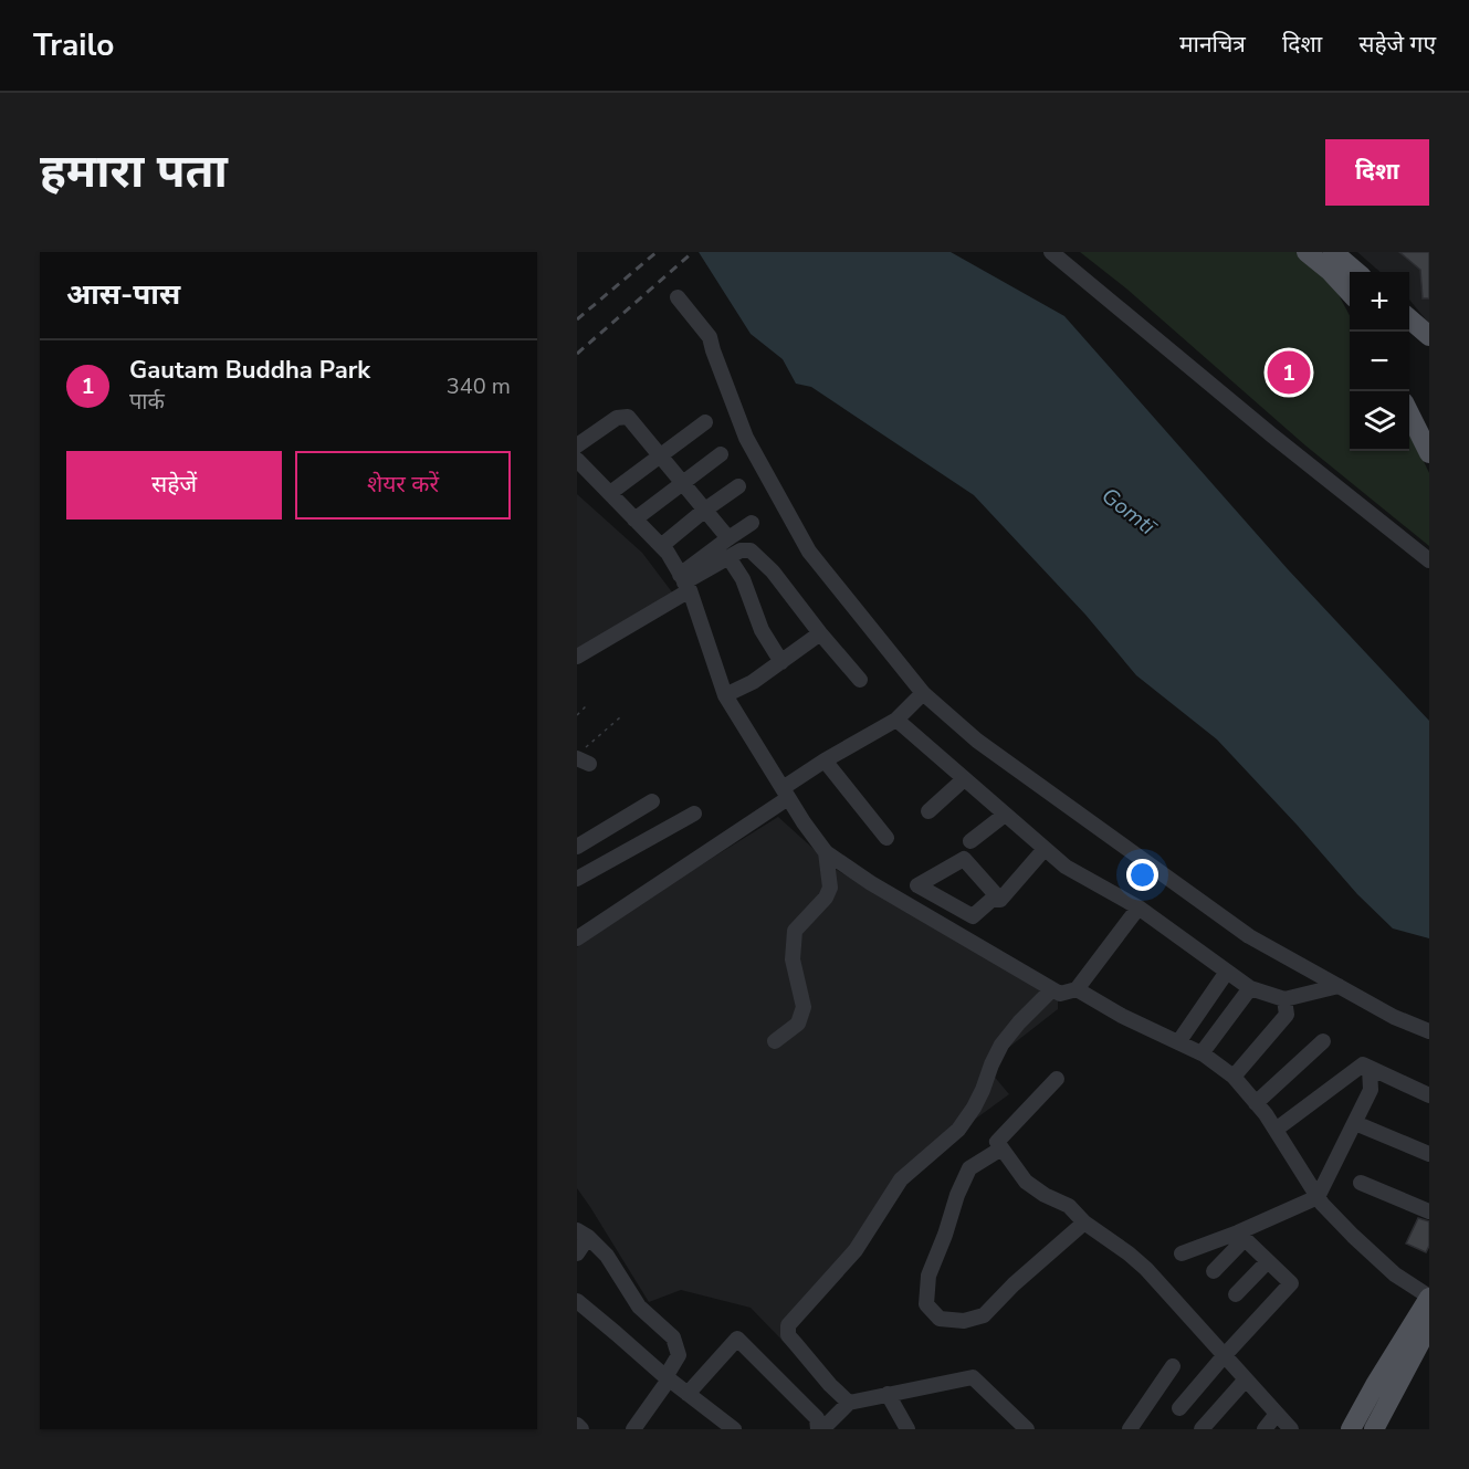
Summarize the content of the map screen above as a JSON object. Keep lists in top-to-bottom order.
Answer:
{
  "water": ["Gomtī"],
  "page": {
    "header": "Trailo",
    "nav": ["मानचित्र", "दिशा", "सहेजे गए"],
    "buttons": [
      "दिशा",
      ["सहेजें", "शेयर करें"]
    ],
    "title": "हमारा पता",
    "heading": "आस-पास",
    "map_buttons": ["+", "−"],
    "list": [
      {
        "mark": "1",
        "name": "Gautam Buddha Park",
        "note": "पार्क",
        "value": "340 m"
      }
    ],
    "pins": "1"
  }
}
